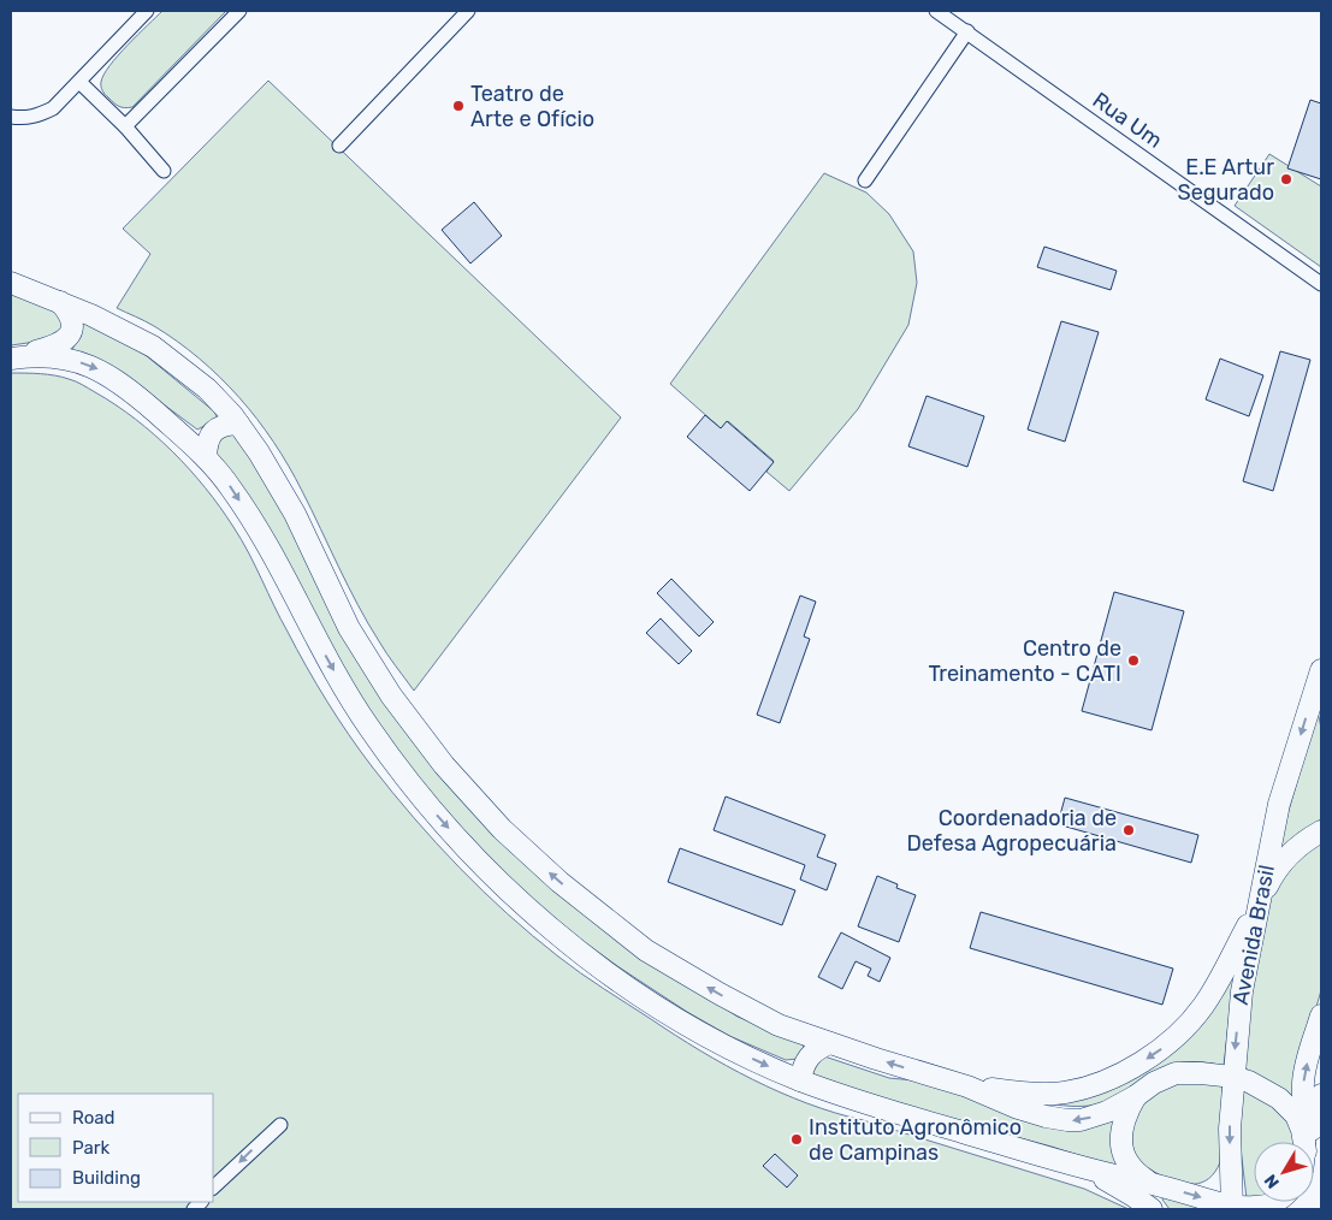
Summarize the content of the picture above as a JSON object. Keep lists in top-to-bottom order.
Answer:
{
  "streets": {
    "main road": ["Avenida Brasil"],
    "street": ["Rua Um"]
  },
  "places": [
    "Teatro de Arte e Ofício",
    "E.E Artur Segurado",
    "Centro de Treinamento - CATI",
    "Coordenadoria de Defesa Agropecuária",
    "Instituto Agronômico de Campinas"
  ],
  "legend": ["Road", "Park", "Building"],
  "north": "bottom left"
}
